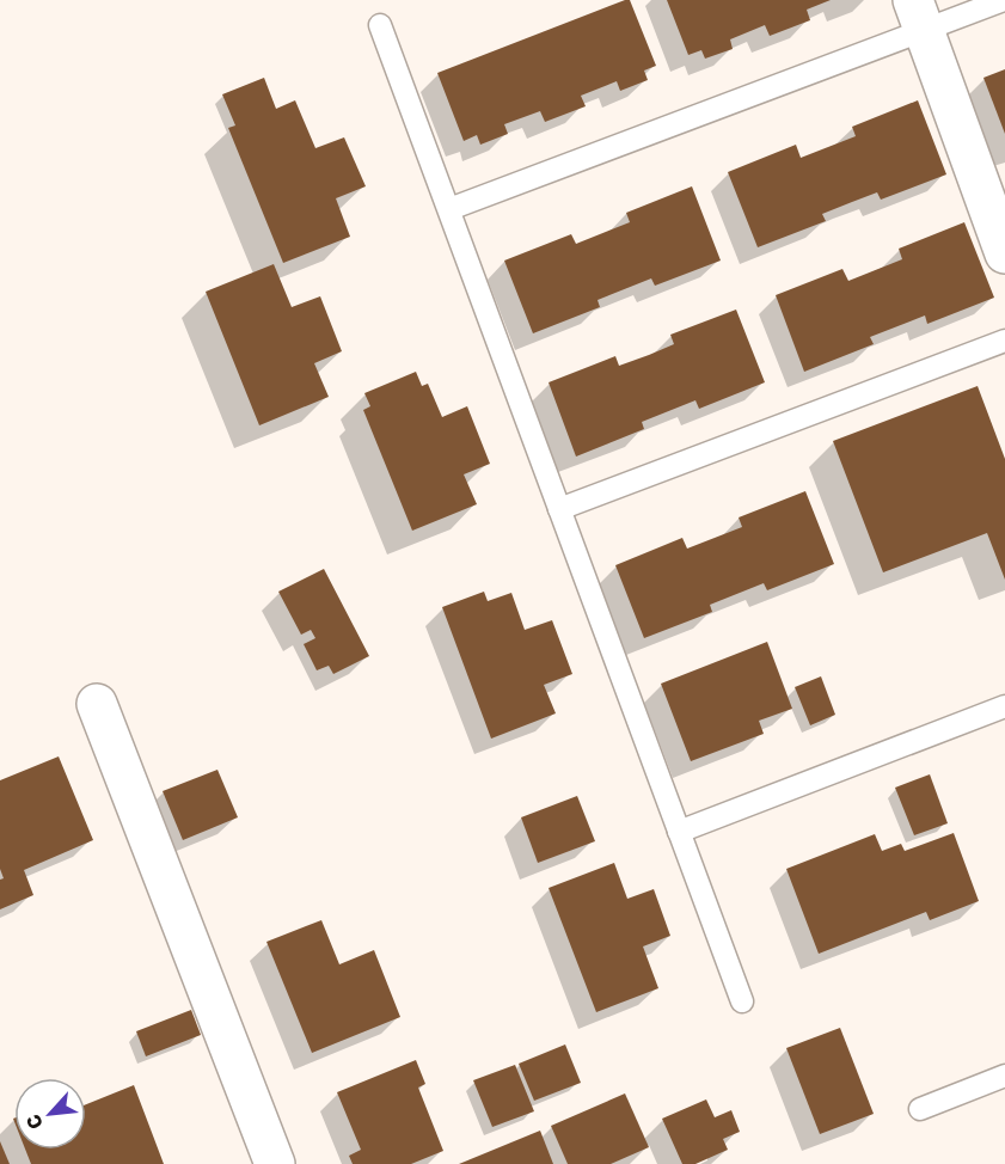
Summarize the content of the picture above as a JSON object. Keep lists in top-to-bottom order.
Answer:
{
  "north": "bottom left"
}
